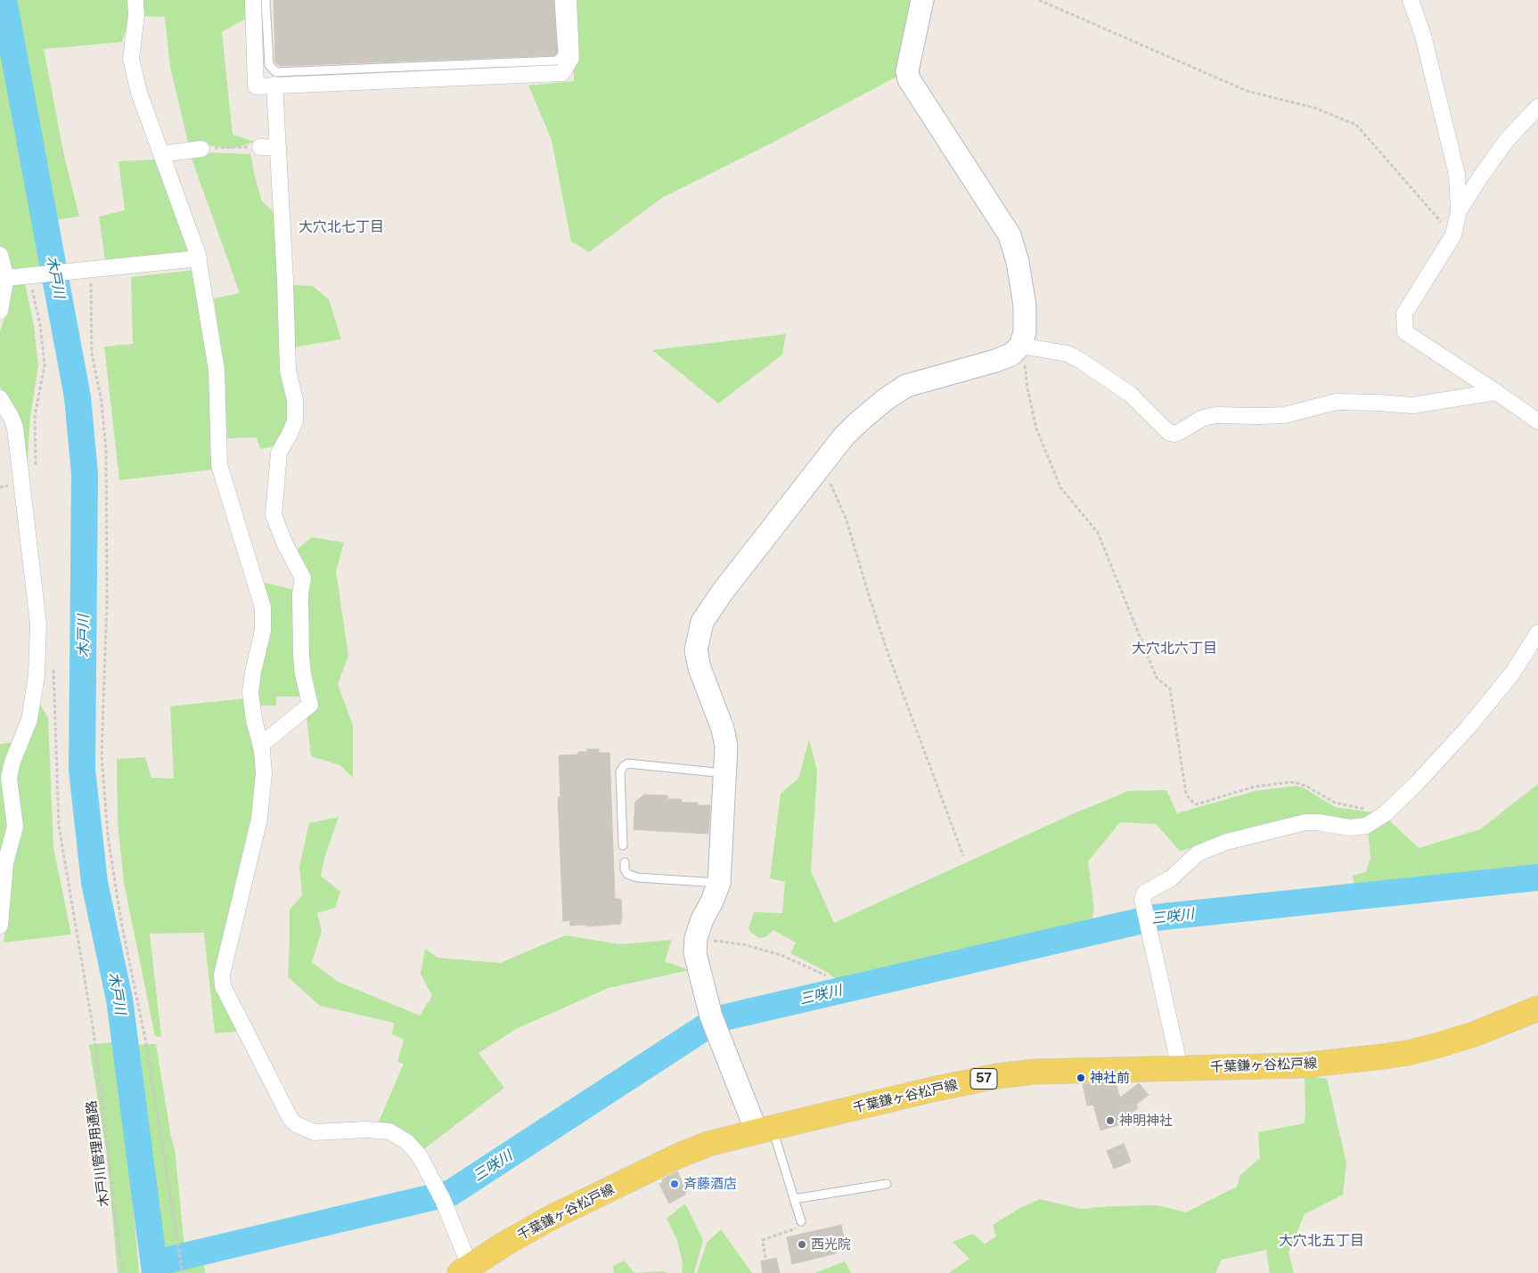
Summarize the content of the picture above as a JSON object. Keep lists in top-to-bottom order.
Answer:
{
  "streets": {
    "main road": ["千葉鎌ヶ谷松戸線", "57"],
    "path": ["木戸川管理用通路"]
  },
  "districts": ["大穴北七丁目", "大穴北六丁目", "大穴北五丁目"],
  "water": ["木戸川", "三咲川"],
  "places": [
    "神社前",
    "神明神社",
    "斉藤酒店",
    "西光院"
  ]
}
